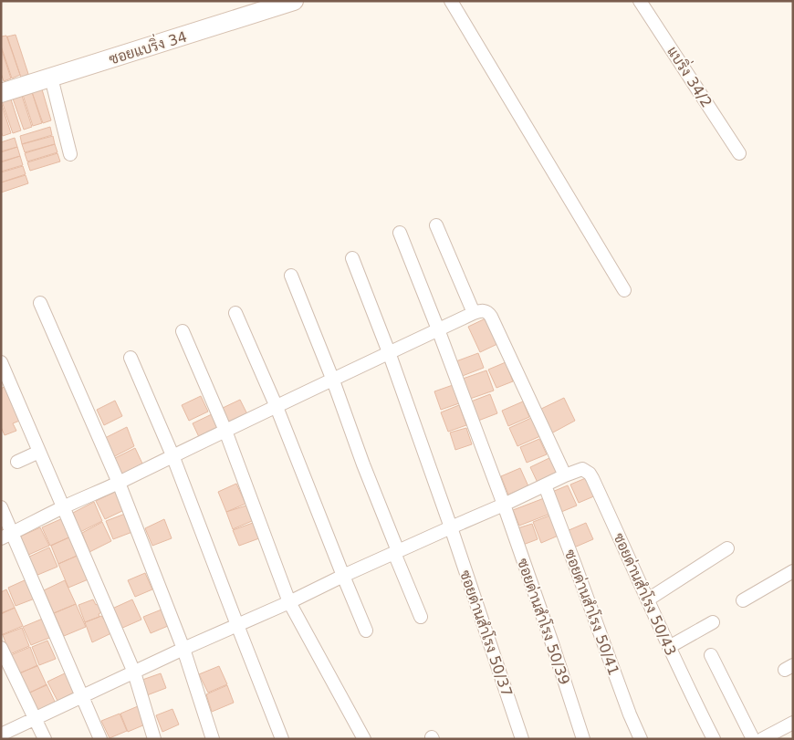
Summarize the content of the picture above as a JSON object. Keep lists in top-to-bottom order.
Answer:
{
  "streets": {
    "street": [
      "ซอยแบริ่ง 34",
      "แบริ่ง 34/2",
      "ซอยด่านสำโรง 50/43",
      "ซอยด่านสำโรง 50/41",
      "ซอยด่านสำโรง 50/39",
      "ซอยด่านสำโรง 50/37"
    ]
  }
}
